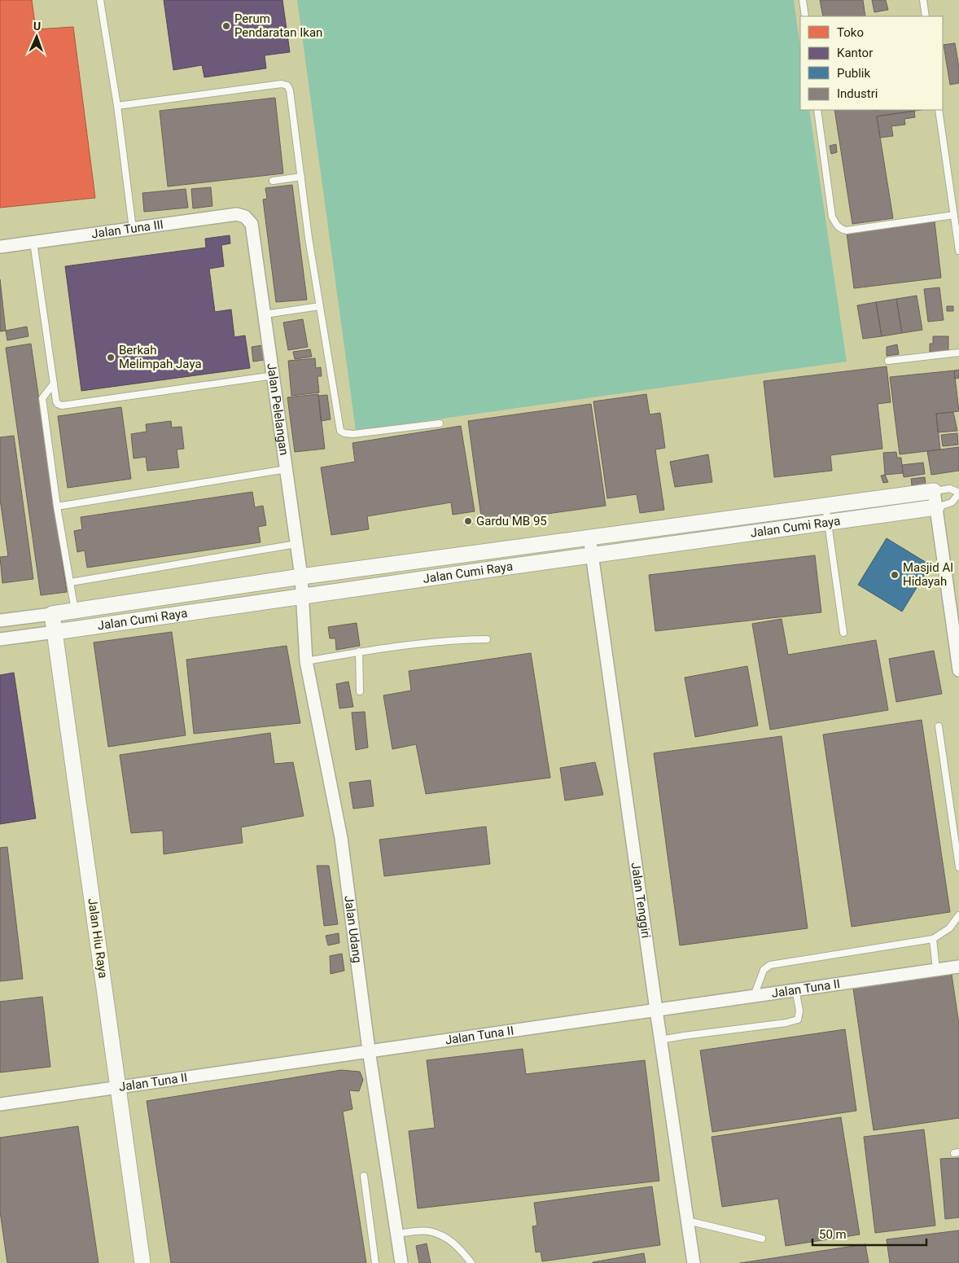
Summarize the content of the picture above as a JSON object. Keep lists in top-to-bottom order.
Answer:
{
  "streets": {
    "street": [
      "Jalan Tuna III",
      "Jalan Pelelangan",
      "Jalan Cumi Raya",
      "Jalan Tenggiri",
      "Jalan Udang",
      "Jalan Hiu Raya",
      "Jalan Tuna II"
    ]
  },
  "crossings": [
    ["Jalan Tuna III", "Jalan Pelelangan"],
    ["Jalan Pelelangan", "Jalan Cumi Raya"],
    ["Jalan Pelelangan", "Jalan Udang"],
    ["Jalan Cumi Raya", "Jalan Tenggiri"],
    ["Jalan Cumi Raya", "Jalan Udang"],
    ["Jalan Cumi Raya", "Jalan Hiu Raya"],
    ["Jalan Tenggiri", "Jalan Tuna II"],
    ["Jalan Udang", "Jalan Tuna II"],
    ["Jalan Hiu Raya", "Jalan Tuna II"]
  ],
  "places": [
    "Perum Pendaratan Ikan",
    "Berkah Melimpah Jaya",
    "Gardu MB 95",
    "Masjid Al Hidayah"
  ],
  "legend": [
    "Toko",
    "Kantor",
    "Publik",
    "Industri"
  ],
  "scale_bar": "50 m",
  "north": "top"
}
